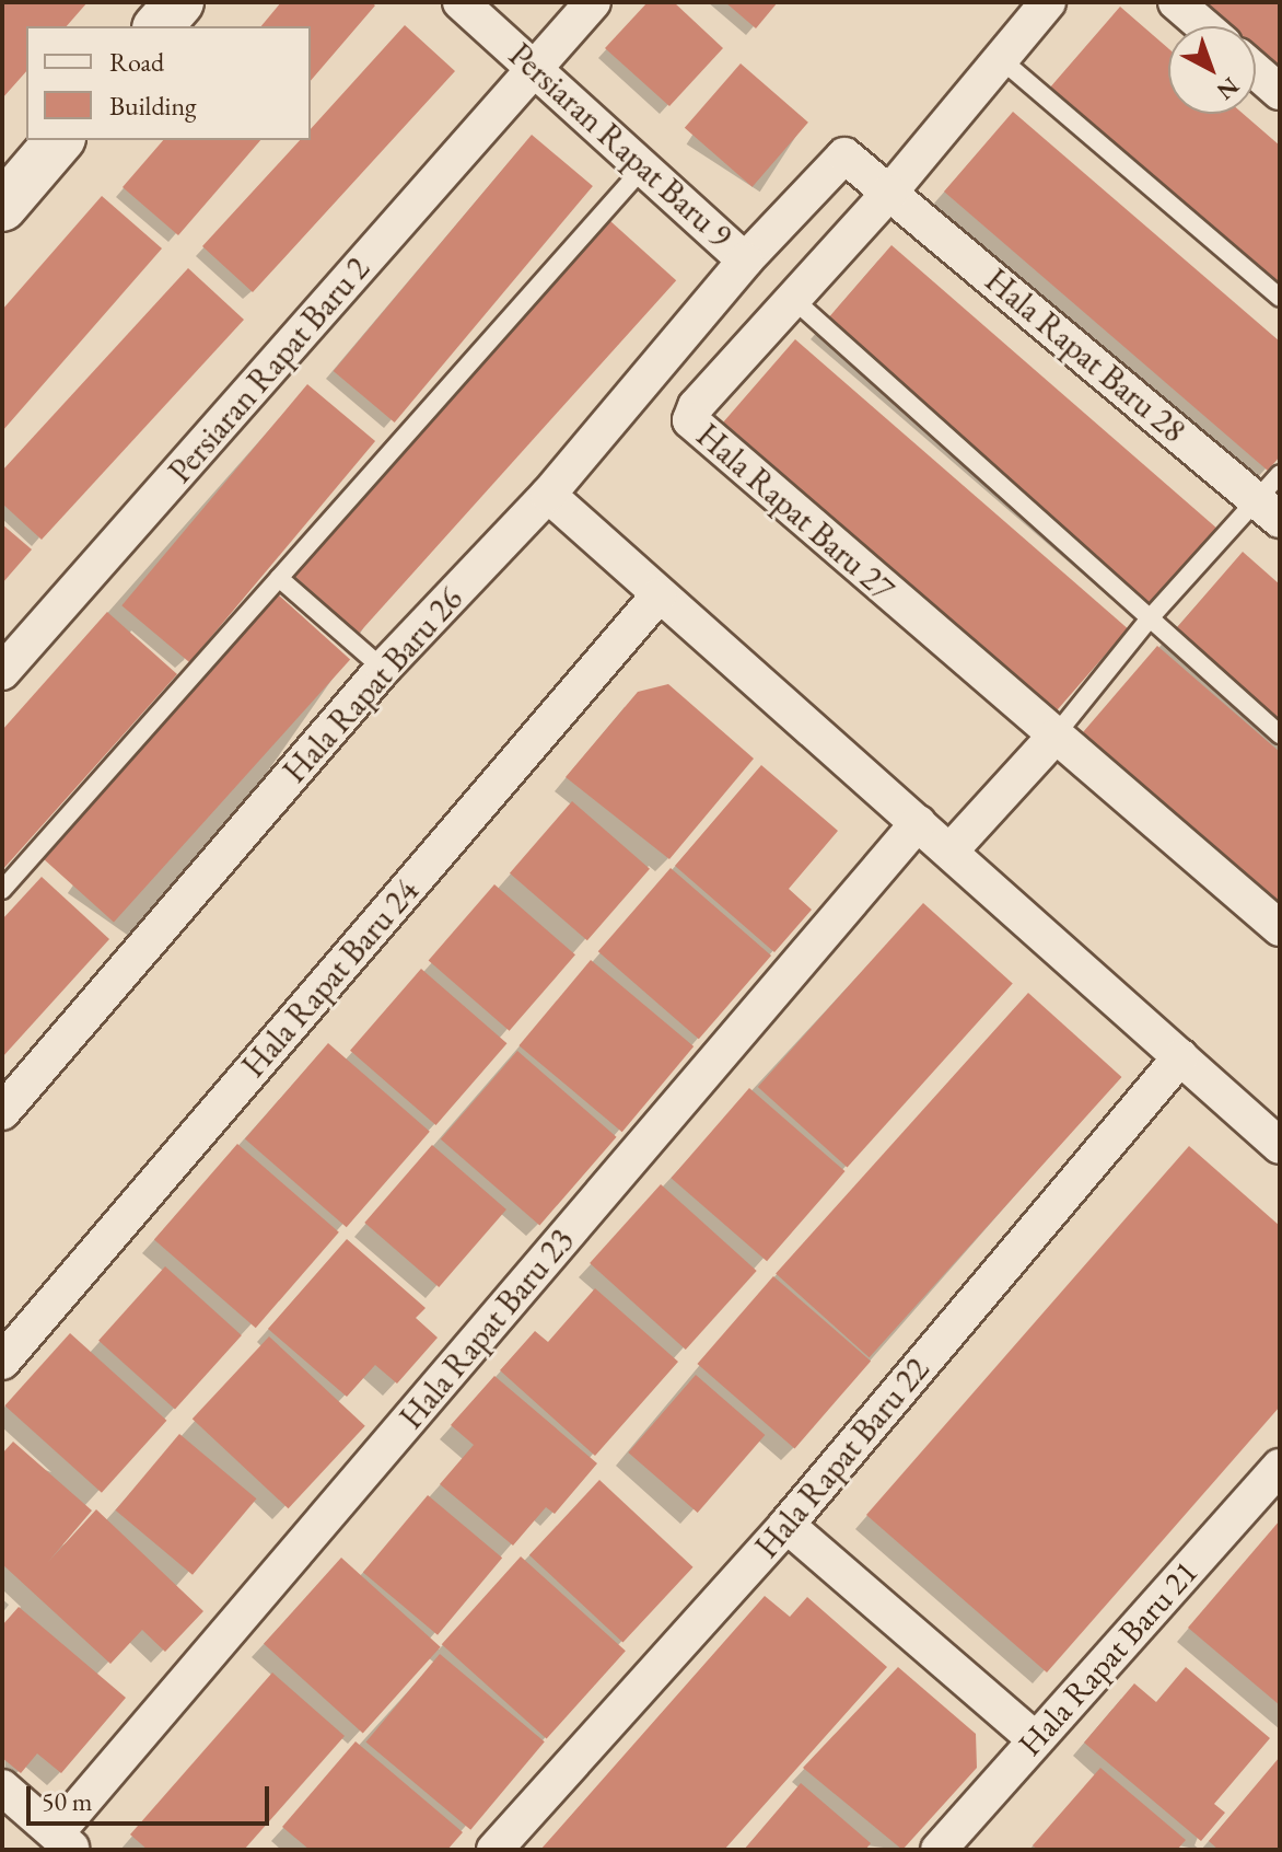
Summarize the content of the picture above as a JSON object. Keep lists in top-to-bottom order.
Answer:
{
  "streets": {
    "street": [
      "Persiaran Rapat Baru 9",
      "Hala Rapat Baru 28",
      "Persiaran Rapat Baru 2",
      "Hala Rapat Baru 27",
      "Hala Rapat Baru 26",
      "Hala Rapat Baru 24",
      "Hala Rapat Baru 23",
      "Hala Rapat Baru 22",
      "Hala Rapat Baru 21"
    ]
  },
  "crossings": [
    ["Persiaran Rapat Baru 9", "Hala Rapat Baru 28"],
    ["Persiaran Rapat Baru 9", "Persiaran Rapat Baru 2"],
    ["Persiaran Rapat Baru 9", "Hala Rapat Baru 27"],
    ["Persiaran Rapat Baru 9", "Hala Rapat Baru 26"],
    ["Hala Rapat Baru 28", "Hala Rapat Baru 27"]
  ],
  "legend": ["Road", "Building"],
  "scale_bar": "50 m",
  "north": "bottom right"
}
